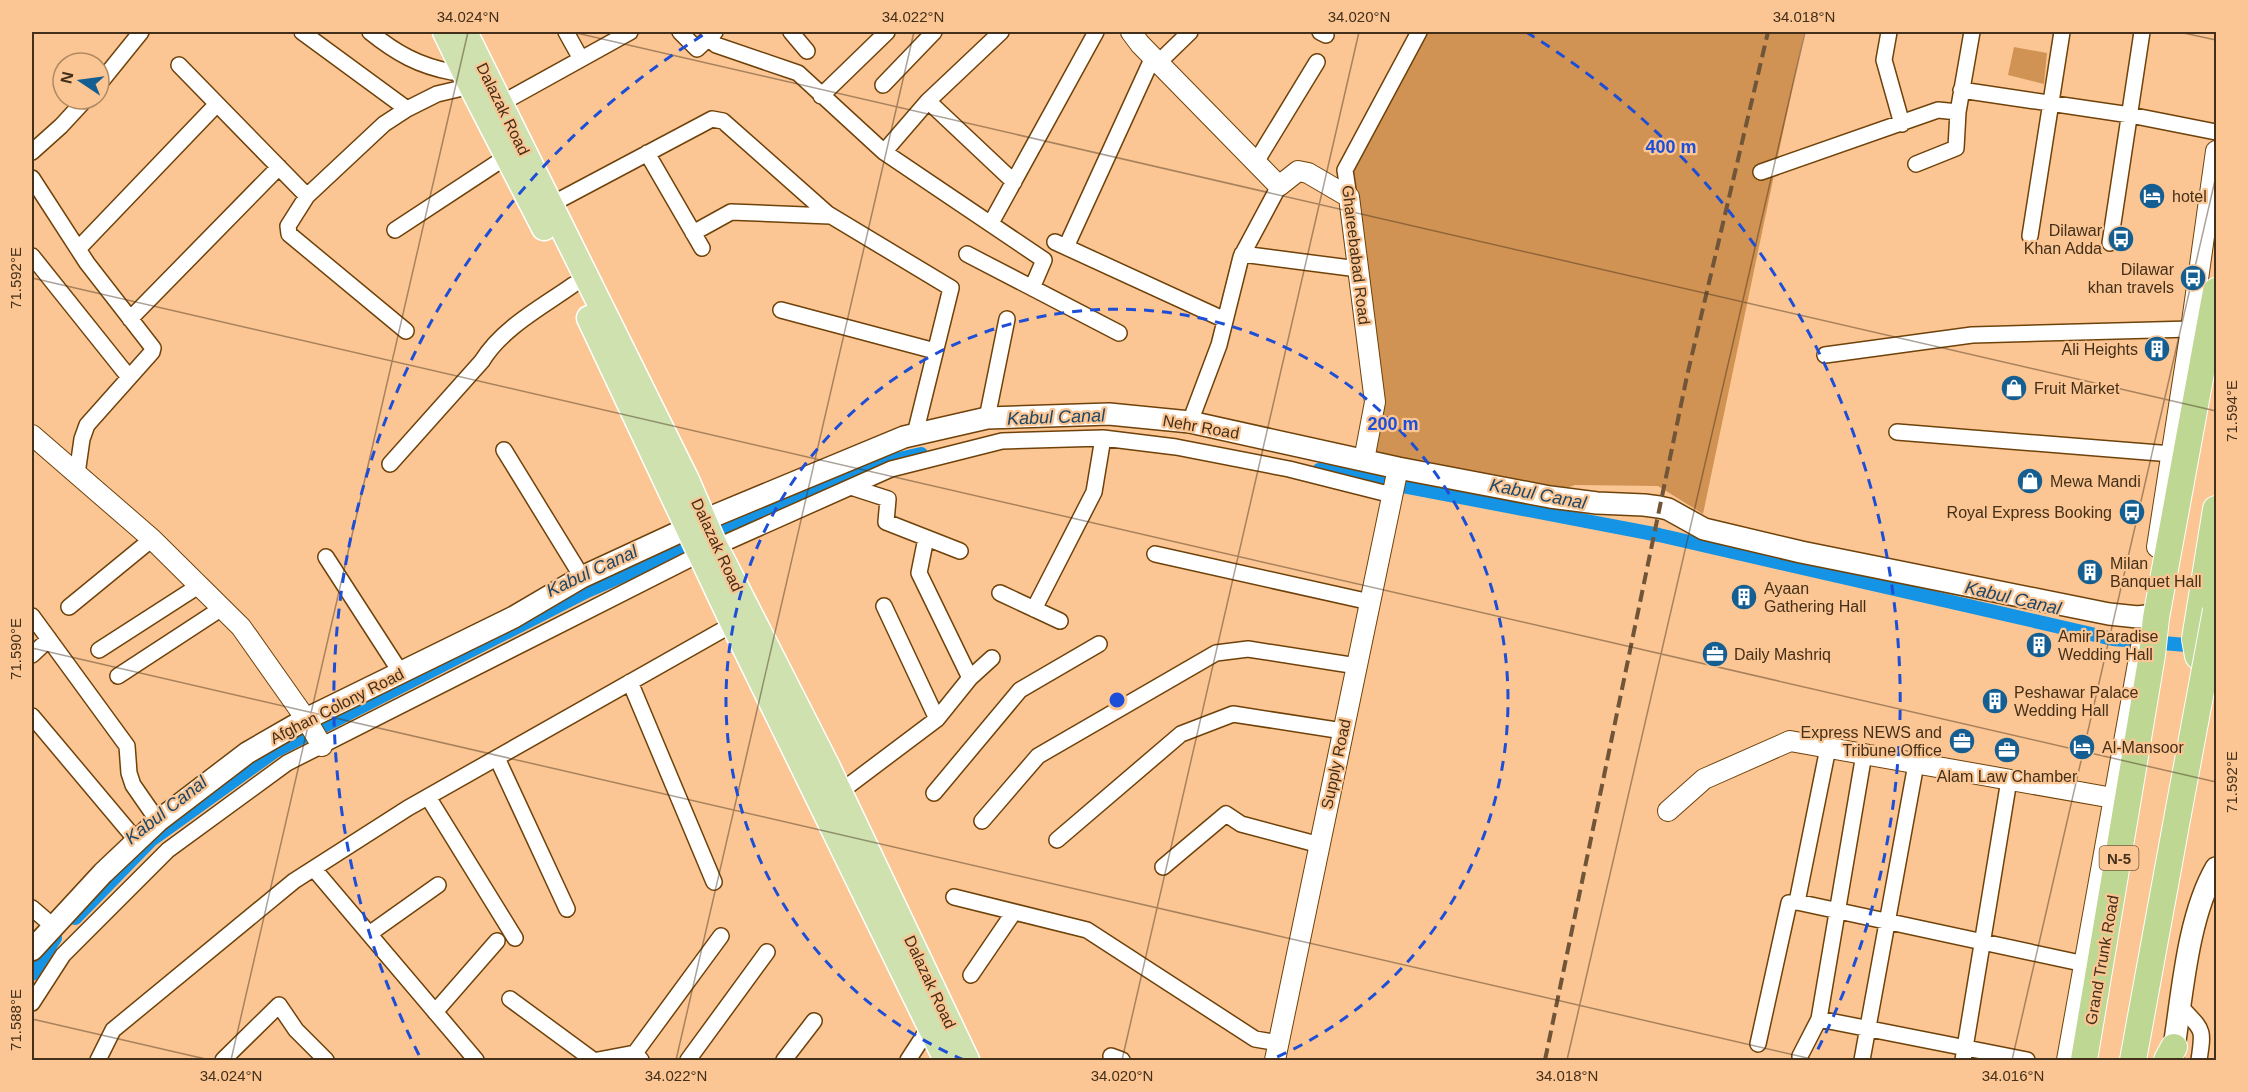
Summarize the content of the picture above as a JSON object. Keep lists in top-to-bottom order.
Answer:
{
  "streets": {
    "highway": ["N-5", "Grand Trunk Road"],
    "main road": ["Dalazak Road", "Nehr Road", "Afghan Colony Road"],
    "street": ["Ghareebabad Road", "Supply Road"]
  },
  "crossings": [
    ["Dalazak Road", "Nehr Road"],
    ["Dalazak Road", "Afghan Colony Road"],
    ["Ghareebabad Road", "Nehr Road"],
    ["Nehr Road", "Afghan Colony Road"],
    ["Nehr Road", "Supply Road"],
    ["Nehr Road", "Grand Trunk Road"]
  ],
  "water": ["Kabul Canal"],
  "places": {
    "hotel": ["hotel", "Al-Mansoor"],
    "bus stop": ["Dilawar Khan Adda", "Dilawar khan travels", "Royal Express Booking"],
    "building": [
      "Ali Heights",
      "Milan Banquet Hall",
      "Ayaan Gathering Hall",
      "Amir Paradise Wedding Hall",
      "Peshawar Palace Wedding Hall"
    ],
    "shop": ["Fruit Market", "Mewa Mandi"],
    "office": ["Daily Mashriq", "Express NEWS and Tribune Office", "Alam Law Chamber"]
  },
  "north": "left",
  "coordinates": [
    "34.024°N",
    "34.022°N",
    "34.020°N",
    "34.018°N",
    "71.592°E",
    "71.594°E",
    "71.590°E",
    "71.588°E",
    "34.016°N"
  ],
  "rings": ["400 m", "200 m"]
}
